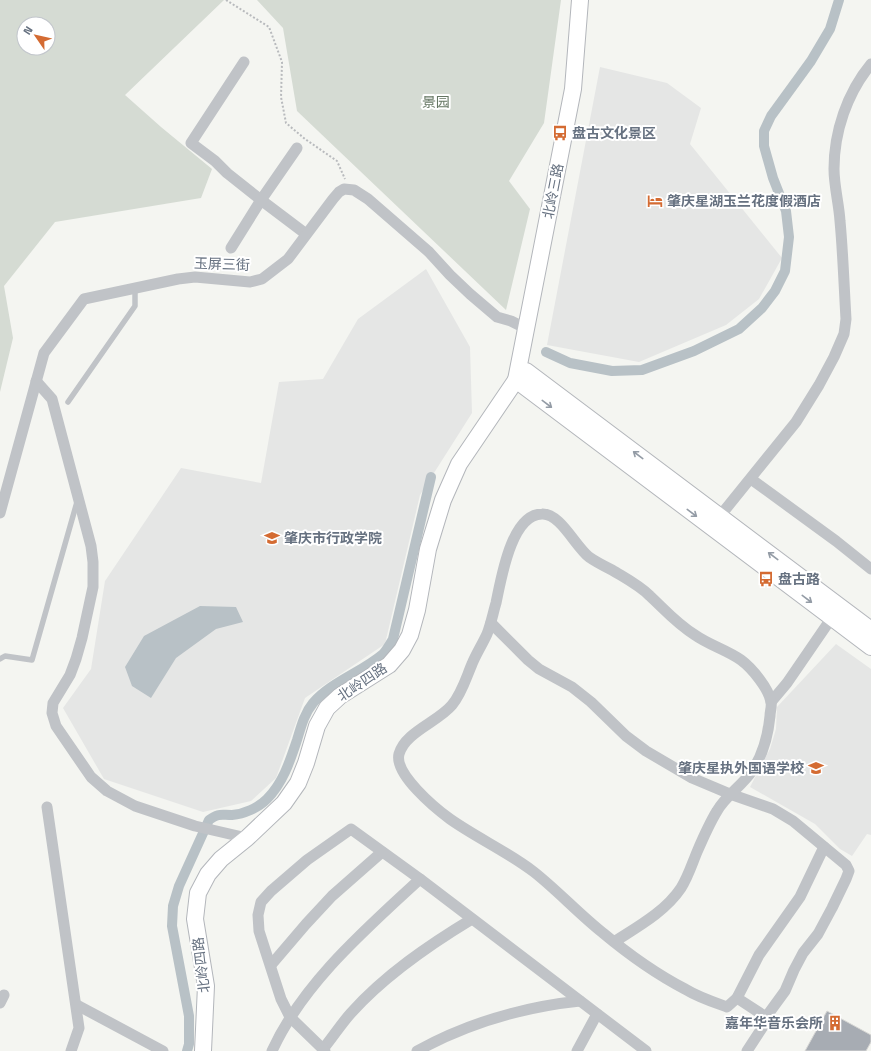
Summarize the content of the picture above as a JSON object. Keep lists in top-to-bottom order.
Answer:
{
  "streets": {
    "street": ["北岭三路", "玉屏三街", "北岭四路"]
  },
  "crossings": [
    ["北岭三路", "玉屏三街"],
    ["北岭三路", "北岭四路"]
  ],
  "parks": ["景园"],
  "places": {
    "bus stop": ["盘古文化景区", "盘古路"],
    "hotel": ["肇庆星湖玉兰花度假酒店"],
    "school or university": ["肇庆市行政学院", "肇庆星执外国语学校"],
    "building": ["嘉年华音乐会所"]
  },
  "north": "top left"
}
